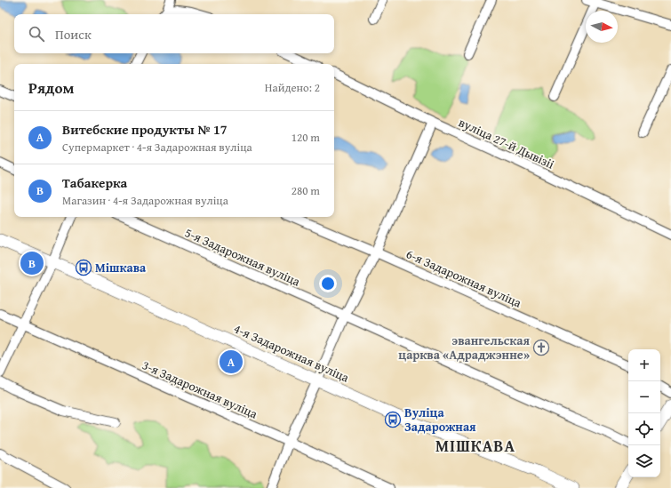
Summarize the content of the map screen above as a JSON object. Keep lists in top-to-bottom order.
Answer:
{
  "streets": {
    "main road": ["4-я Задарожная вуліца"],
    "street": [
      "вуліца 27-й Дывізіі",
      "5-я Задарожная вуліца",
      "6-я Задарожная вуліца",
      "3-я Задарожная вуліца"
    ]
  },
  "districts": ["МІШКАВА"],
  "places": {
    "bus stop": ["Мішкава", "Вуліца Задарожная"],
    "church": ["эвангельская царква «Адраджэнне»"]
  },
  "north": "right",
  "page": {
    "search": "Поиск",
    "heading": ["Рядом", "Найдено: 2"],
    "list": [
      {
        "mark": "A",
        "name": "Витебские продукты № 17",
        "note": "Супермаркет · 4-я Задарожная вуліца",
        "value": "120 m"
      },
      {
        "mark": "B",
        "name": "Табакерка",
        "note": "Магазин · 4-я Задарожная вуліца",
        "value": "280 m"
      }
    ],
    "pins": ["B", "A"],
    "map_buttons": ["+", "−"]
  }
}
